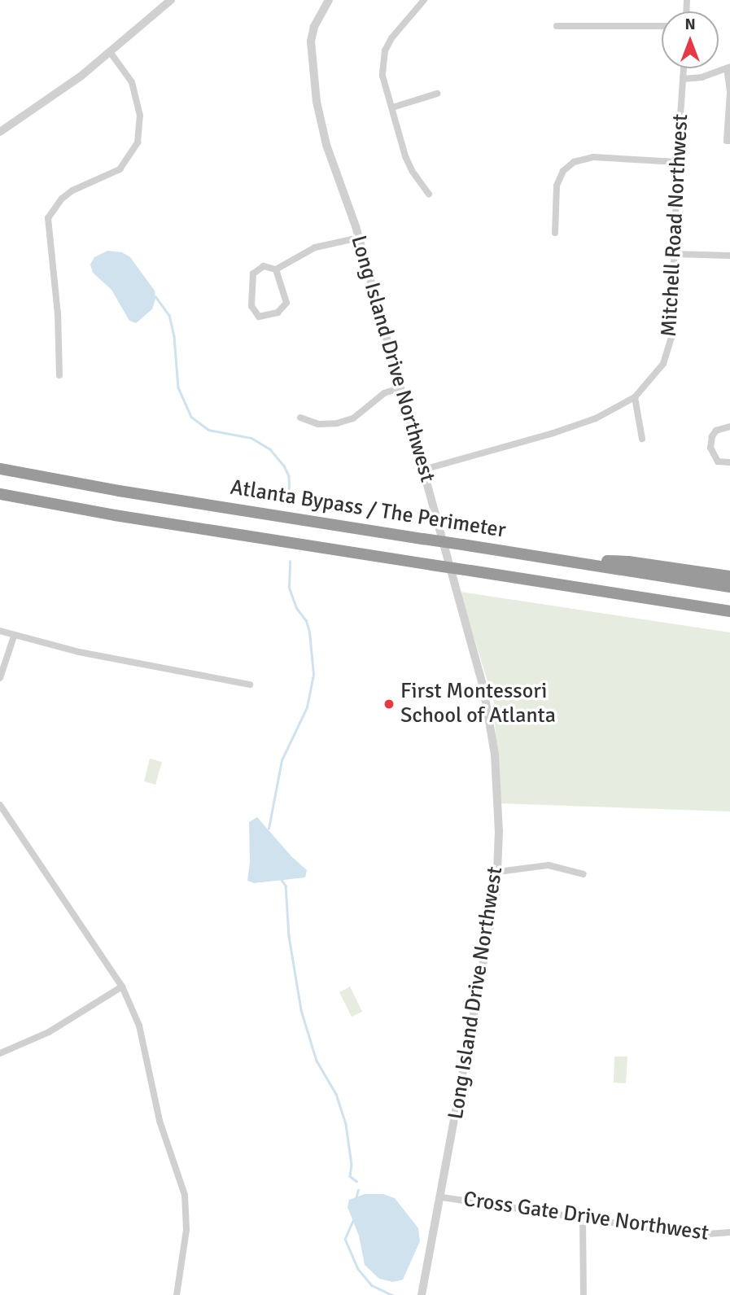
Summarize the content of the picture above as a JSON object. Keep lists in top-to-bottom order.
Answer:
{
  "streets": {
    "highway": ["Atlanta Bypass / The Perimeter"],
    "street": ["Mitchell Road Northwest", "Long Island Drive Northwest", "Cross Gate Drive Northwest"]
  },
  "crossings": [
    ["Mitchell Road Northwest", "Long Island Drive Northwest"],
    ["Long Island Drive Northwest", "Cross Gate Drive Northwest"]
  ],
  "places": ["First Montessori School of Atlanta"],
  "north": "top"
}
